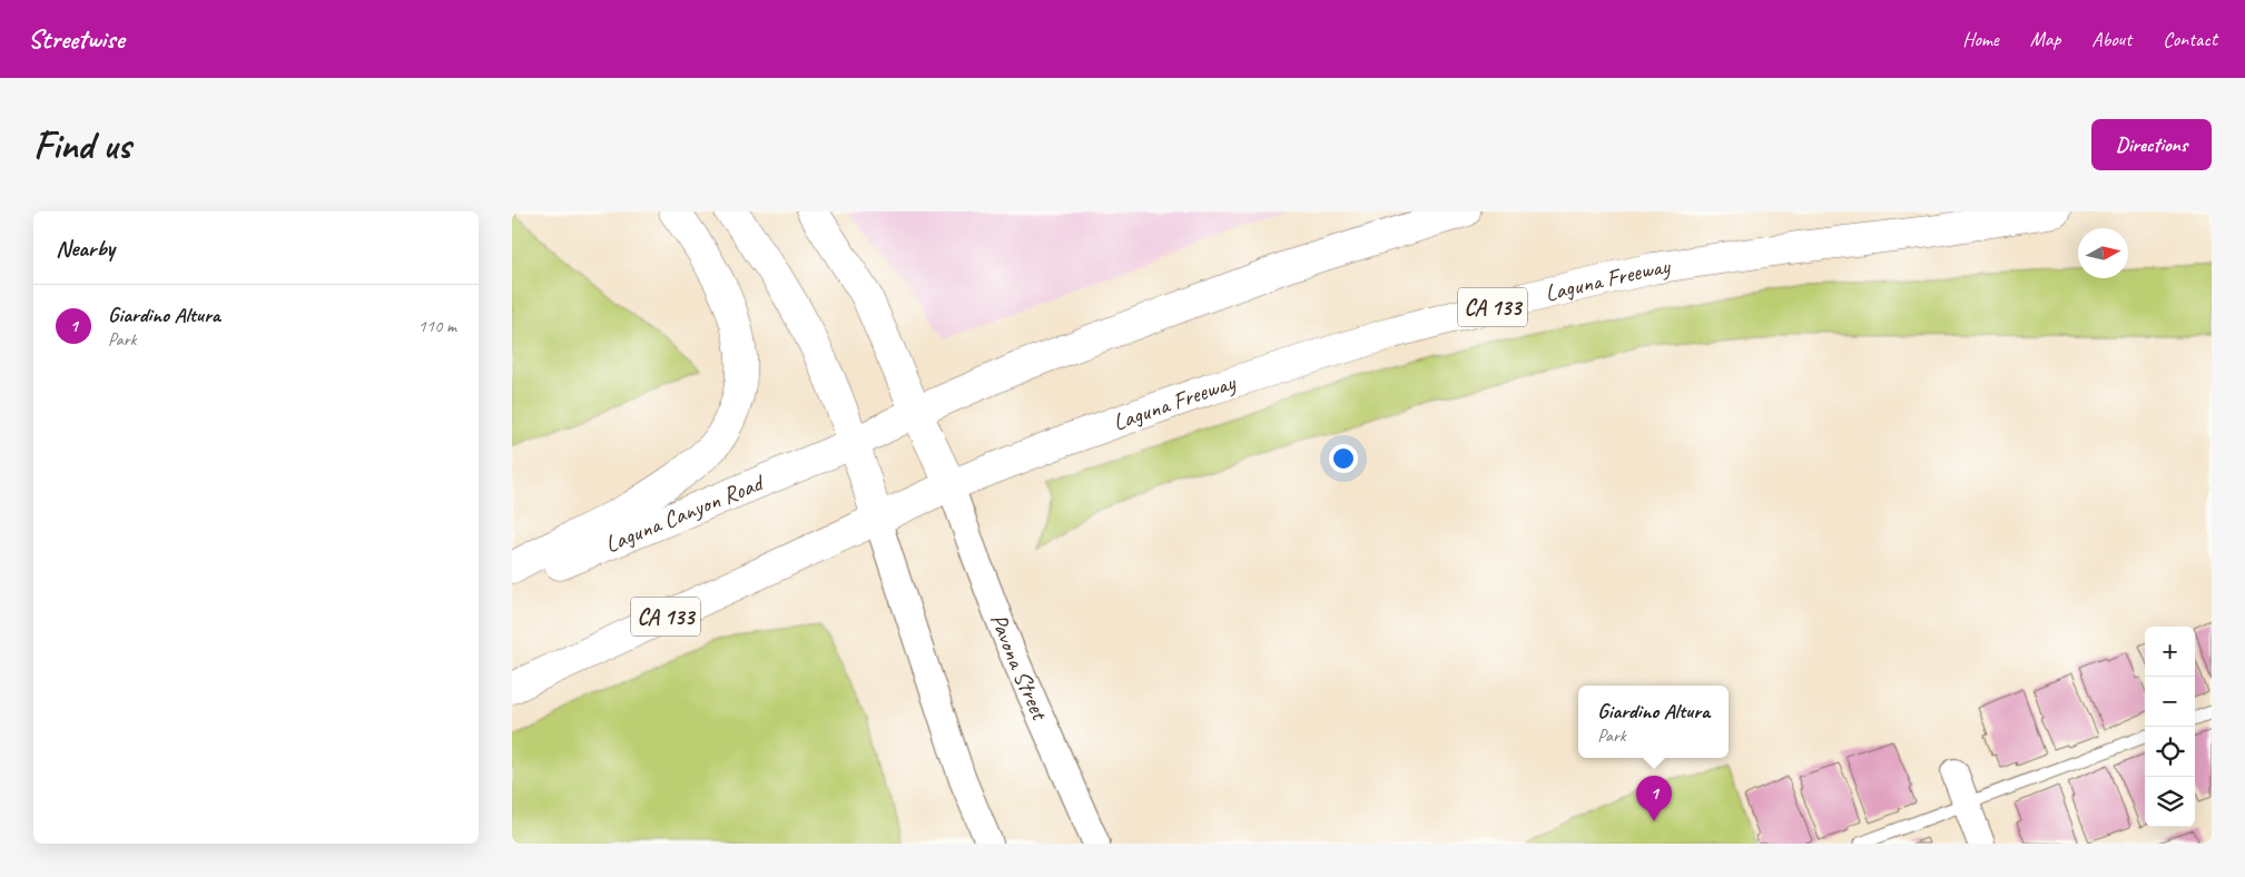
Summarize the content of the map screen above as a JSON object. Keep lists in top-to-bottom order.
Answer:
{
  "streets": {
    "main road": ["Laguna Freeway", "CA 133", "Laguna Canyon Road"],
    "street": ["Pavona Street"]
  },
  "crossings": [
    ["Laguna Freeway", "CA 133"],
    ["Laguna Freeway", "Pavona Street"],
    ["CA 133", "Pavona Street"]
  ],
  "north": "right",
  "page": {
    "header": "Streetwise",
    "nav": [
      "Home",
      "Map",
      "About",
      "Contact"
    ],
    "buttons": "Directions",
    "title": "Find us",
    "heading": "Nearby",
    "list": [
      {
        "mark": "1",
        "name": "Giardino Altura",
        "note": "Park",
        "value": "110 m"
      }
    ],
    "map_buttons": ["+", "−"],
    "popup": ["Giardino Altura", "Park"],
    "pins": "1"
  }
}
